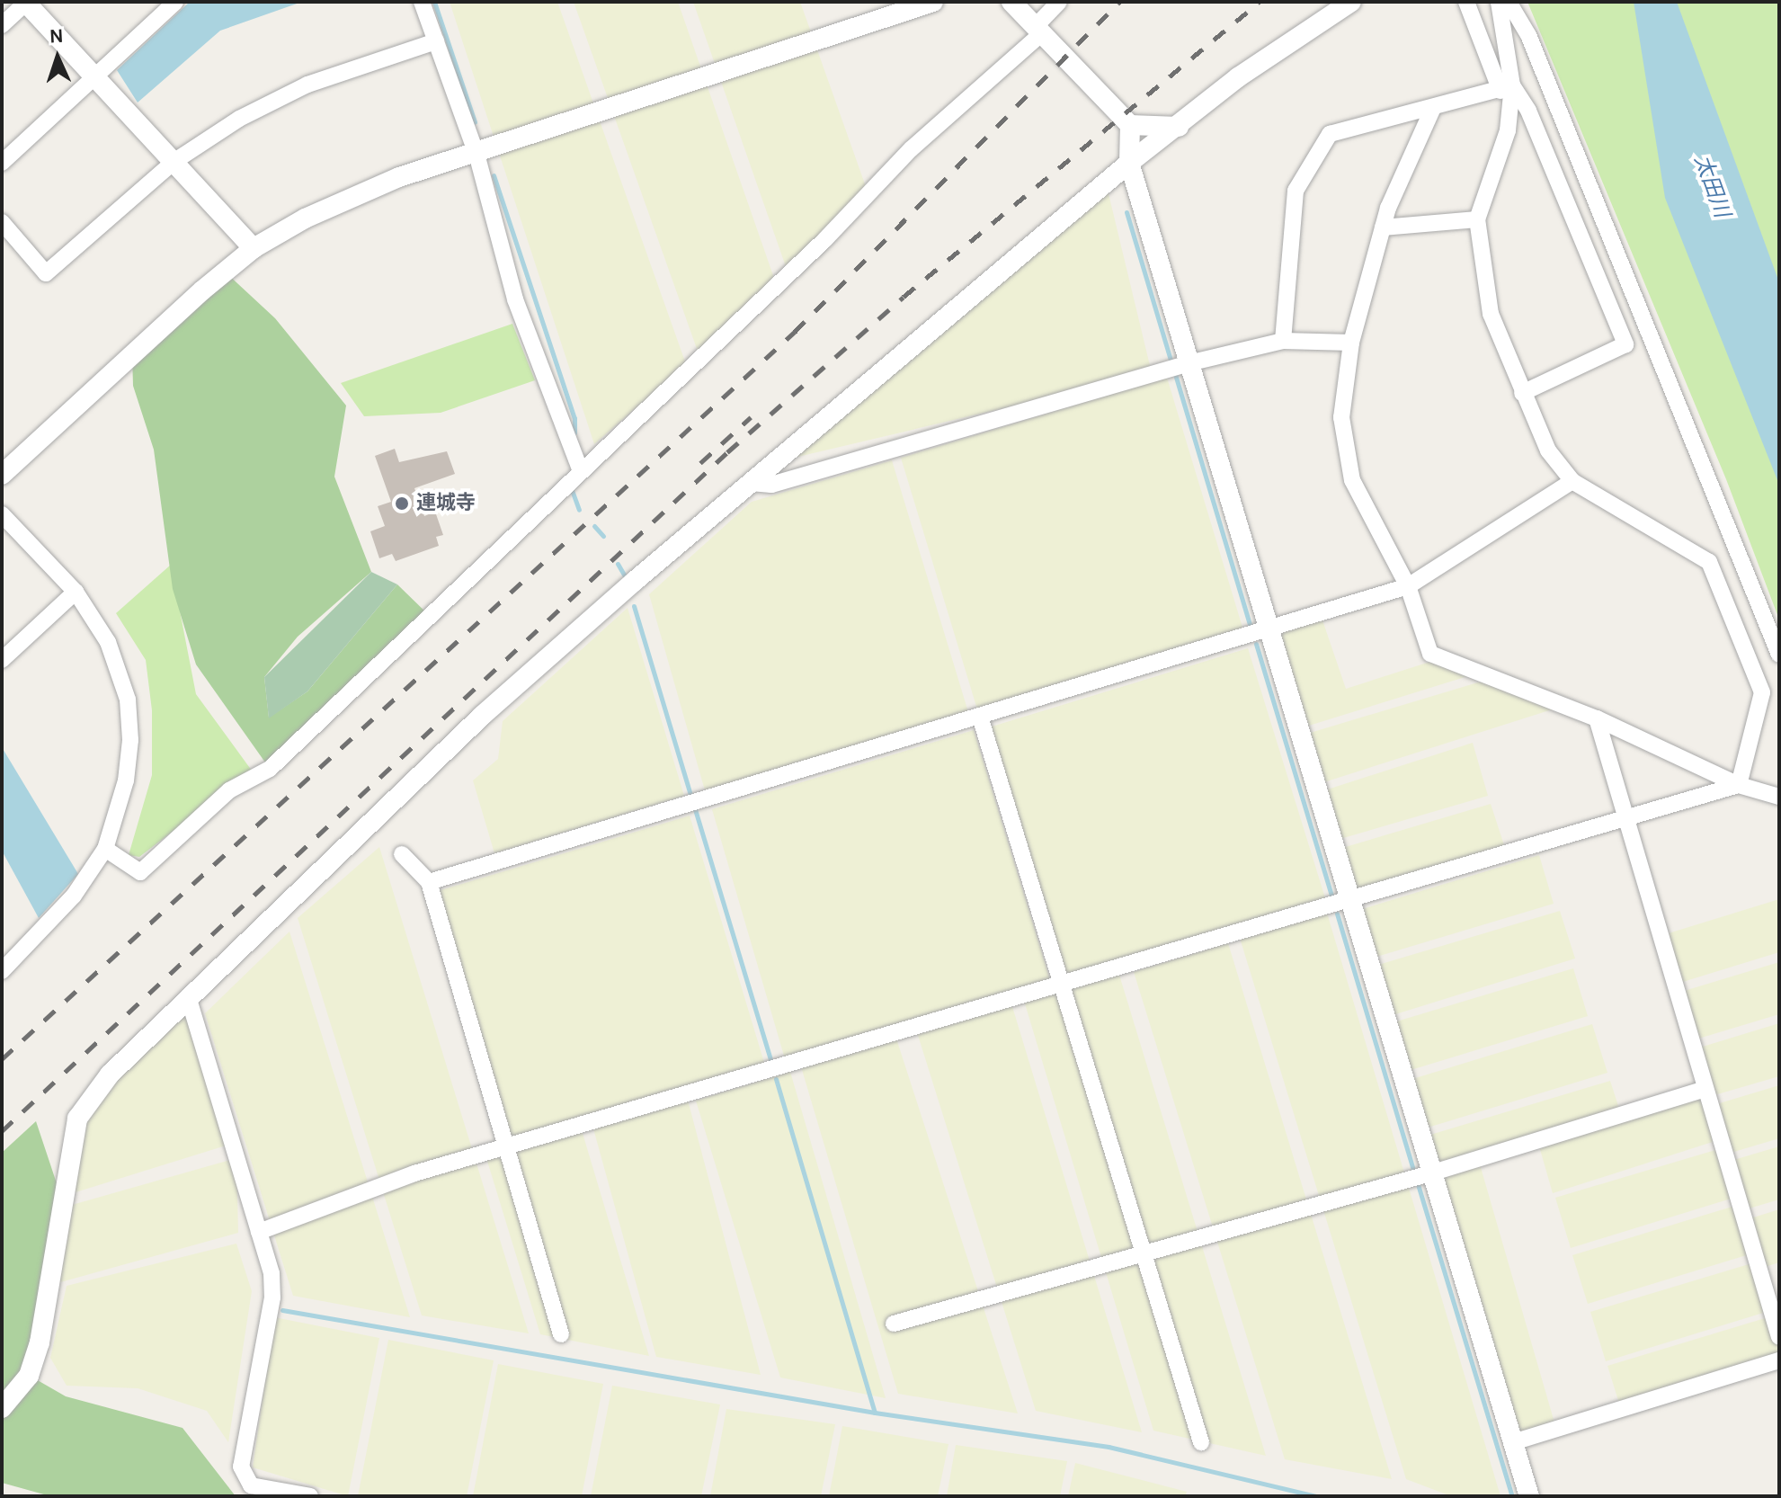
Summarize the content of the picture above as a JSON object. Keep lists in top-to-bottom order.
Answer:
{
  "water": ["太田川"],
  "places": ["連城寺"],
  "north": "top"
}
